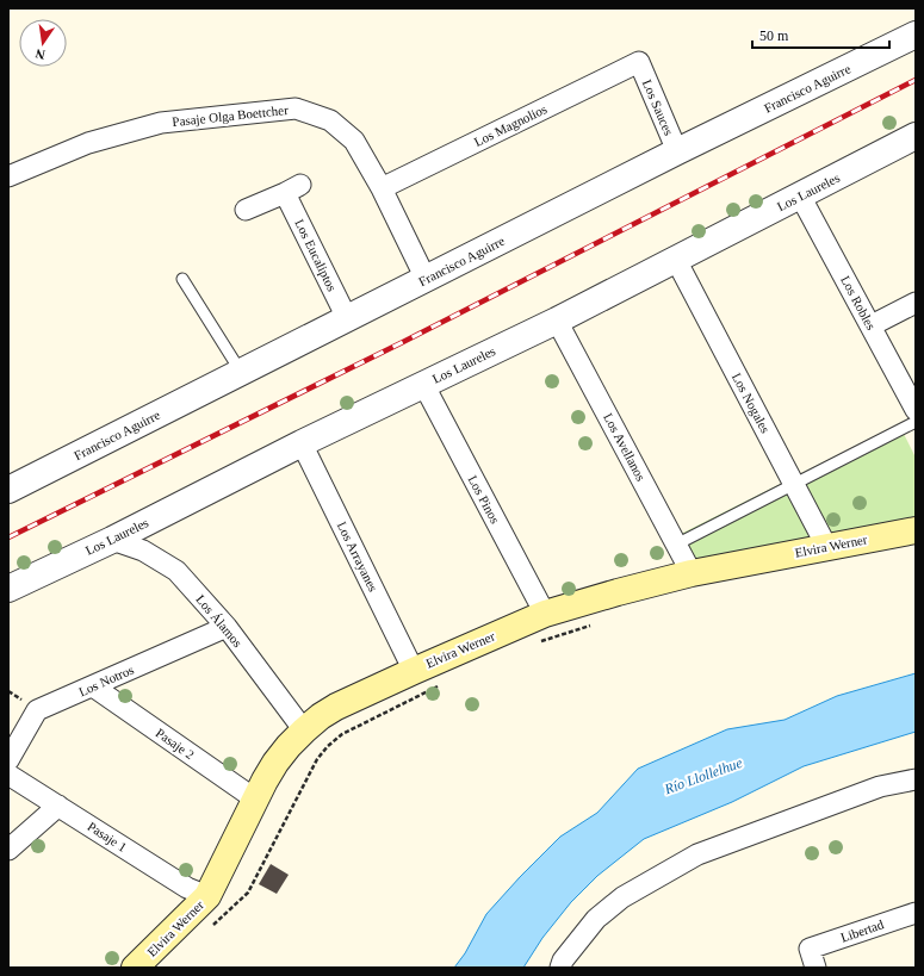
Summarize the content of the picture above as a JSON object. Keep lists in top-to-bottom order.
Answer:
{
  "streets": {
    "main road": ["Elvira Werner"],
    "street": [
      "Francisco Aguirre",
      "Los Sauces",
      "Pasaje Olga Boettcher",
      "Los Magnolios",
      "Los Laureles",
      "Los Eucaliptos",
      "Los Robles",
      "Los Nogales",
      "Los Avellanos",
      "Los Pinos",
      "Los Arrayanes",
      "Los Álamos",
      "Los Notros",
      "Pasaje 2",
      "Pasaje 1",
      "Libertad"
    ]
  },
  "crossings": [
    ["Francisco Aguirre", "Los Sauces"],
    ["Francisco Aguirre", "Pasaje Olga Boettcher"],
    ["Francisco Aguirre", "Los Eucaliptos"],
    ["Los Sauces", "Los Magnolios"],
    ["Pasaje Olga Boettcher", "Los Magnolios"],
    ["Los Laureles", "Los Robles"],
    ["Los Laureles", "Los Nogales"],
    ["Los Laureles", "Los Avellanos"],
    ["Los Laureles", "Los Pinos"],
    ["Los Laureles", "Los Arrayanes"],
    ["Los Laureles", "Los Álamos"],
    ["Los Nogales", "Elvira Werner"],
    ["Los Avellanos", "Elvira Werner"],
    ["Los Pinos", "Elvira Werner"],
    ["Elvira Werner", "Los Arrayanes"],
    ["Elvira Werner", "Los Álamos"],
    ["Elvira Werner", "Pasaje 2"],
    ["Elvira Werner", "Pasaje 1"],
    ["Los Álamos", "Los Notros"],
    ["Los Notros", "Pasaje 2"]
  ],
  "water": ["Río Llollelhue"],
  "scale_bar": "50 m",
  "north": "bottom"
}
